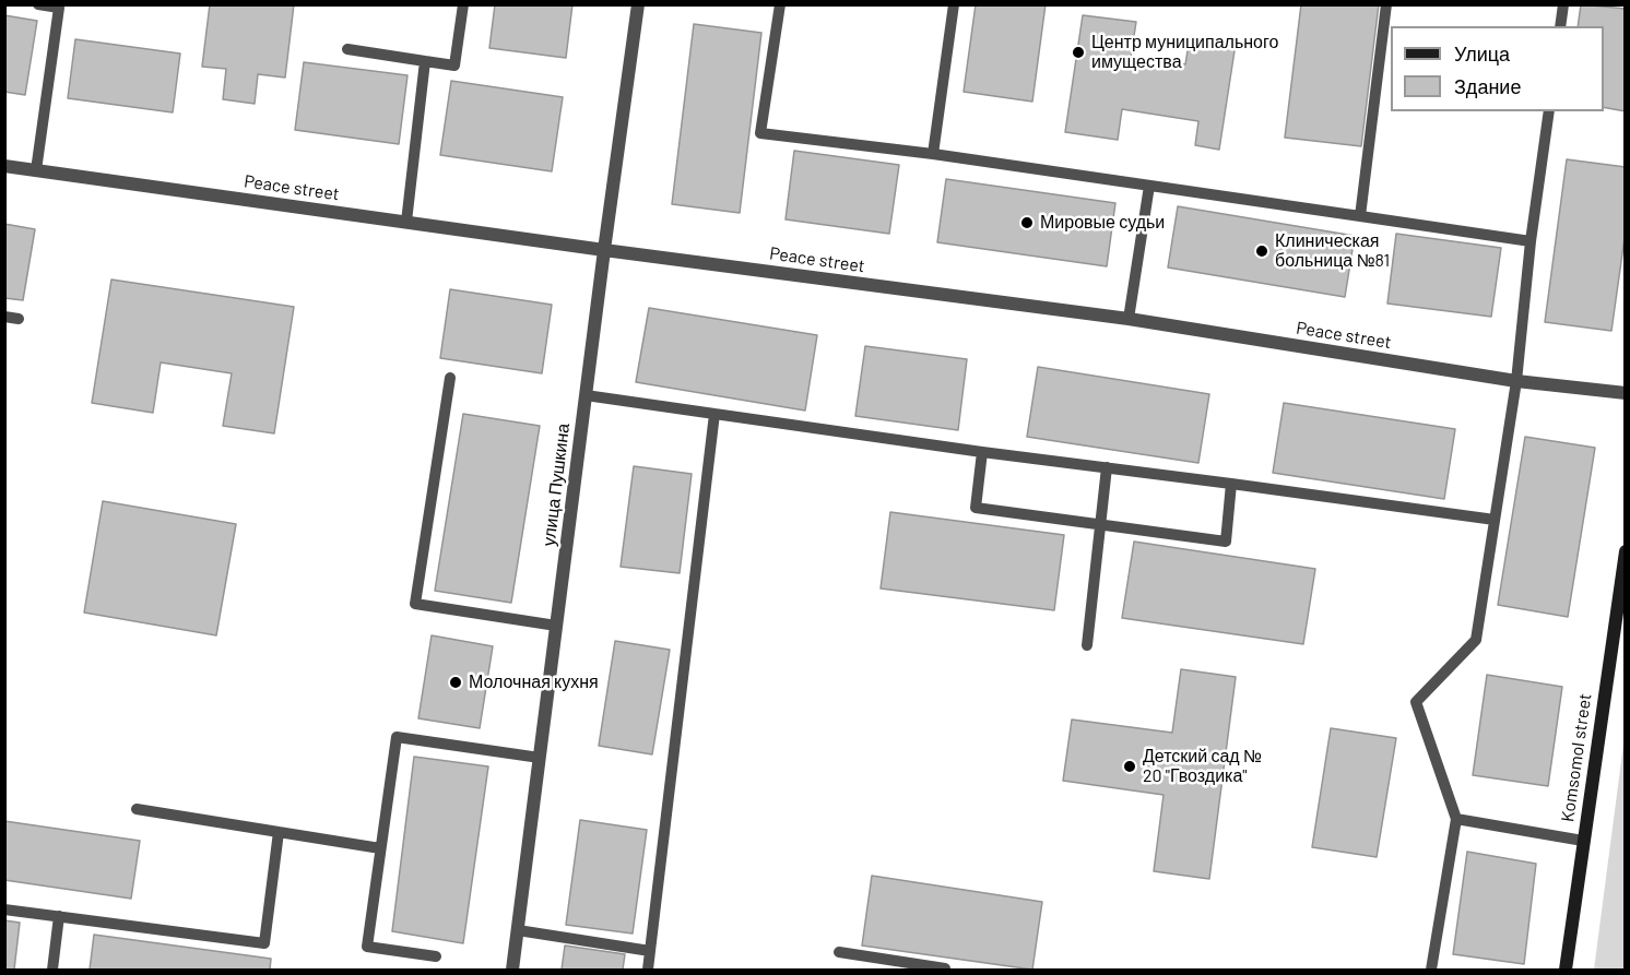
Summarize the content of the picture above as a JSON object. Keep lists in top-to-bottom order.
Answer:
{
  "streets": {
    "main road": ["Komsomol street"],
    "street": ["Peace street", "улица Пушкина"]
  },
  "crossings": [
    ["Peace street", "улица Пушкина"]
  ],
  "places": [
    "Центр муниципального имущества",
    "Мировые судьи",
    "Клиническая больница №81",
    "Молочная кухня",
    "Детский сад № 20 \"Гвоздика\""
  ],
  "legend": ["Улица", "Здание"]
}
